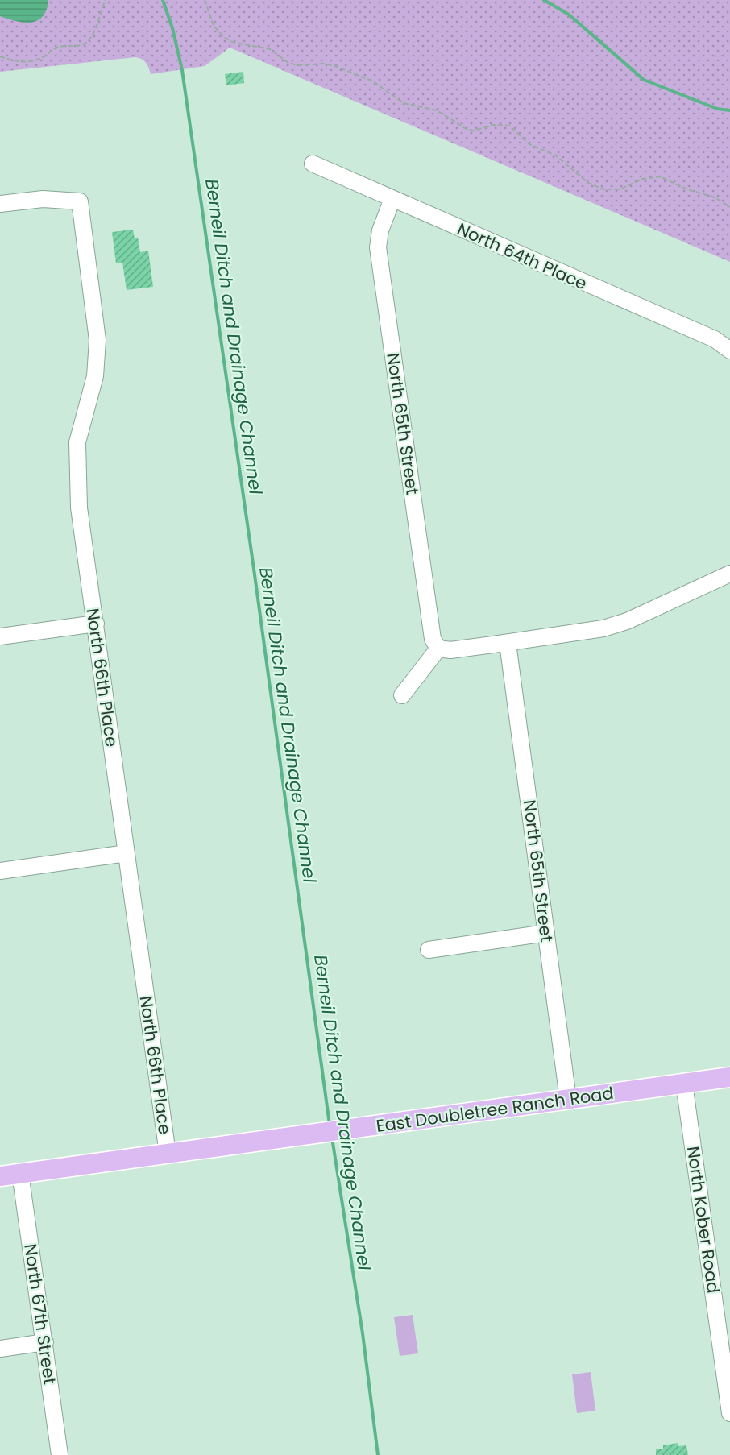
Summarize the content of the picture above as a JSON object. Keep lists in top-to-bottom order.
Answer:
{
  "streets": {
    "main road": ["East Doubletree Ranch Road"],
    "street": [
      "North 64th Place",
      "North 65th Street",
      "North 66th Place",
      "North Kober Road",
      "North 67th Street"
    ]
  },
  "crossings": [
    ["North 64th Place", "North 65th Street"],
    ["North 65th Street", "East Doubletree Ranch Road"],
    ["North 66th Place", "East Doubletree Ranch Road"],
    ["East Doubletree Ranch Road", "North Kober Road"],
    ["East Doubletree Ranch Road", "North 67th Street"]
  ],
  "water": ["Berneil Ditch and Drainage Channel"]
}
